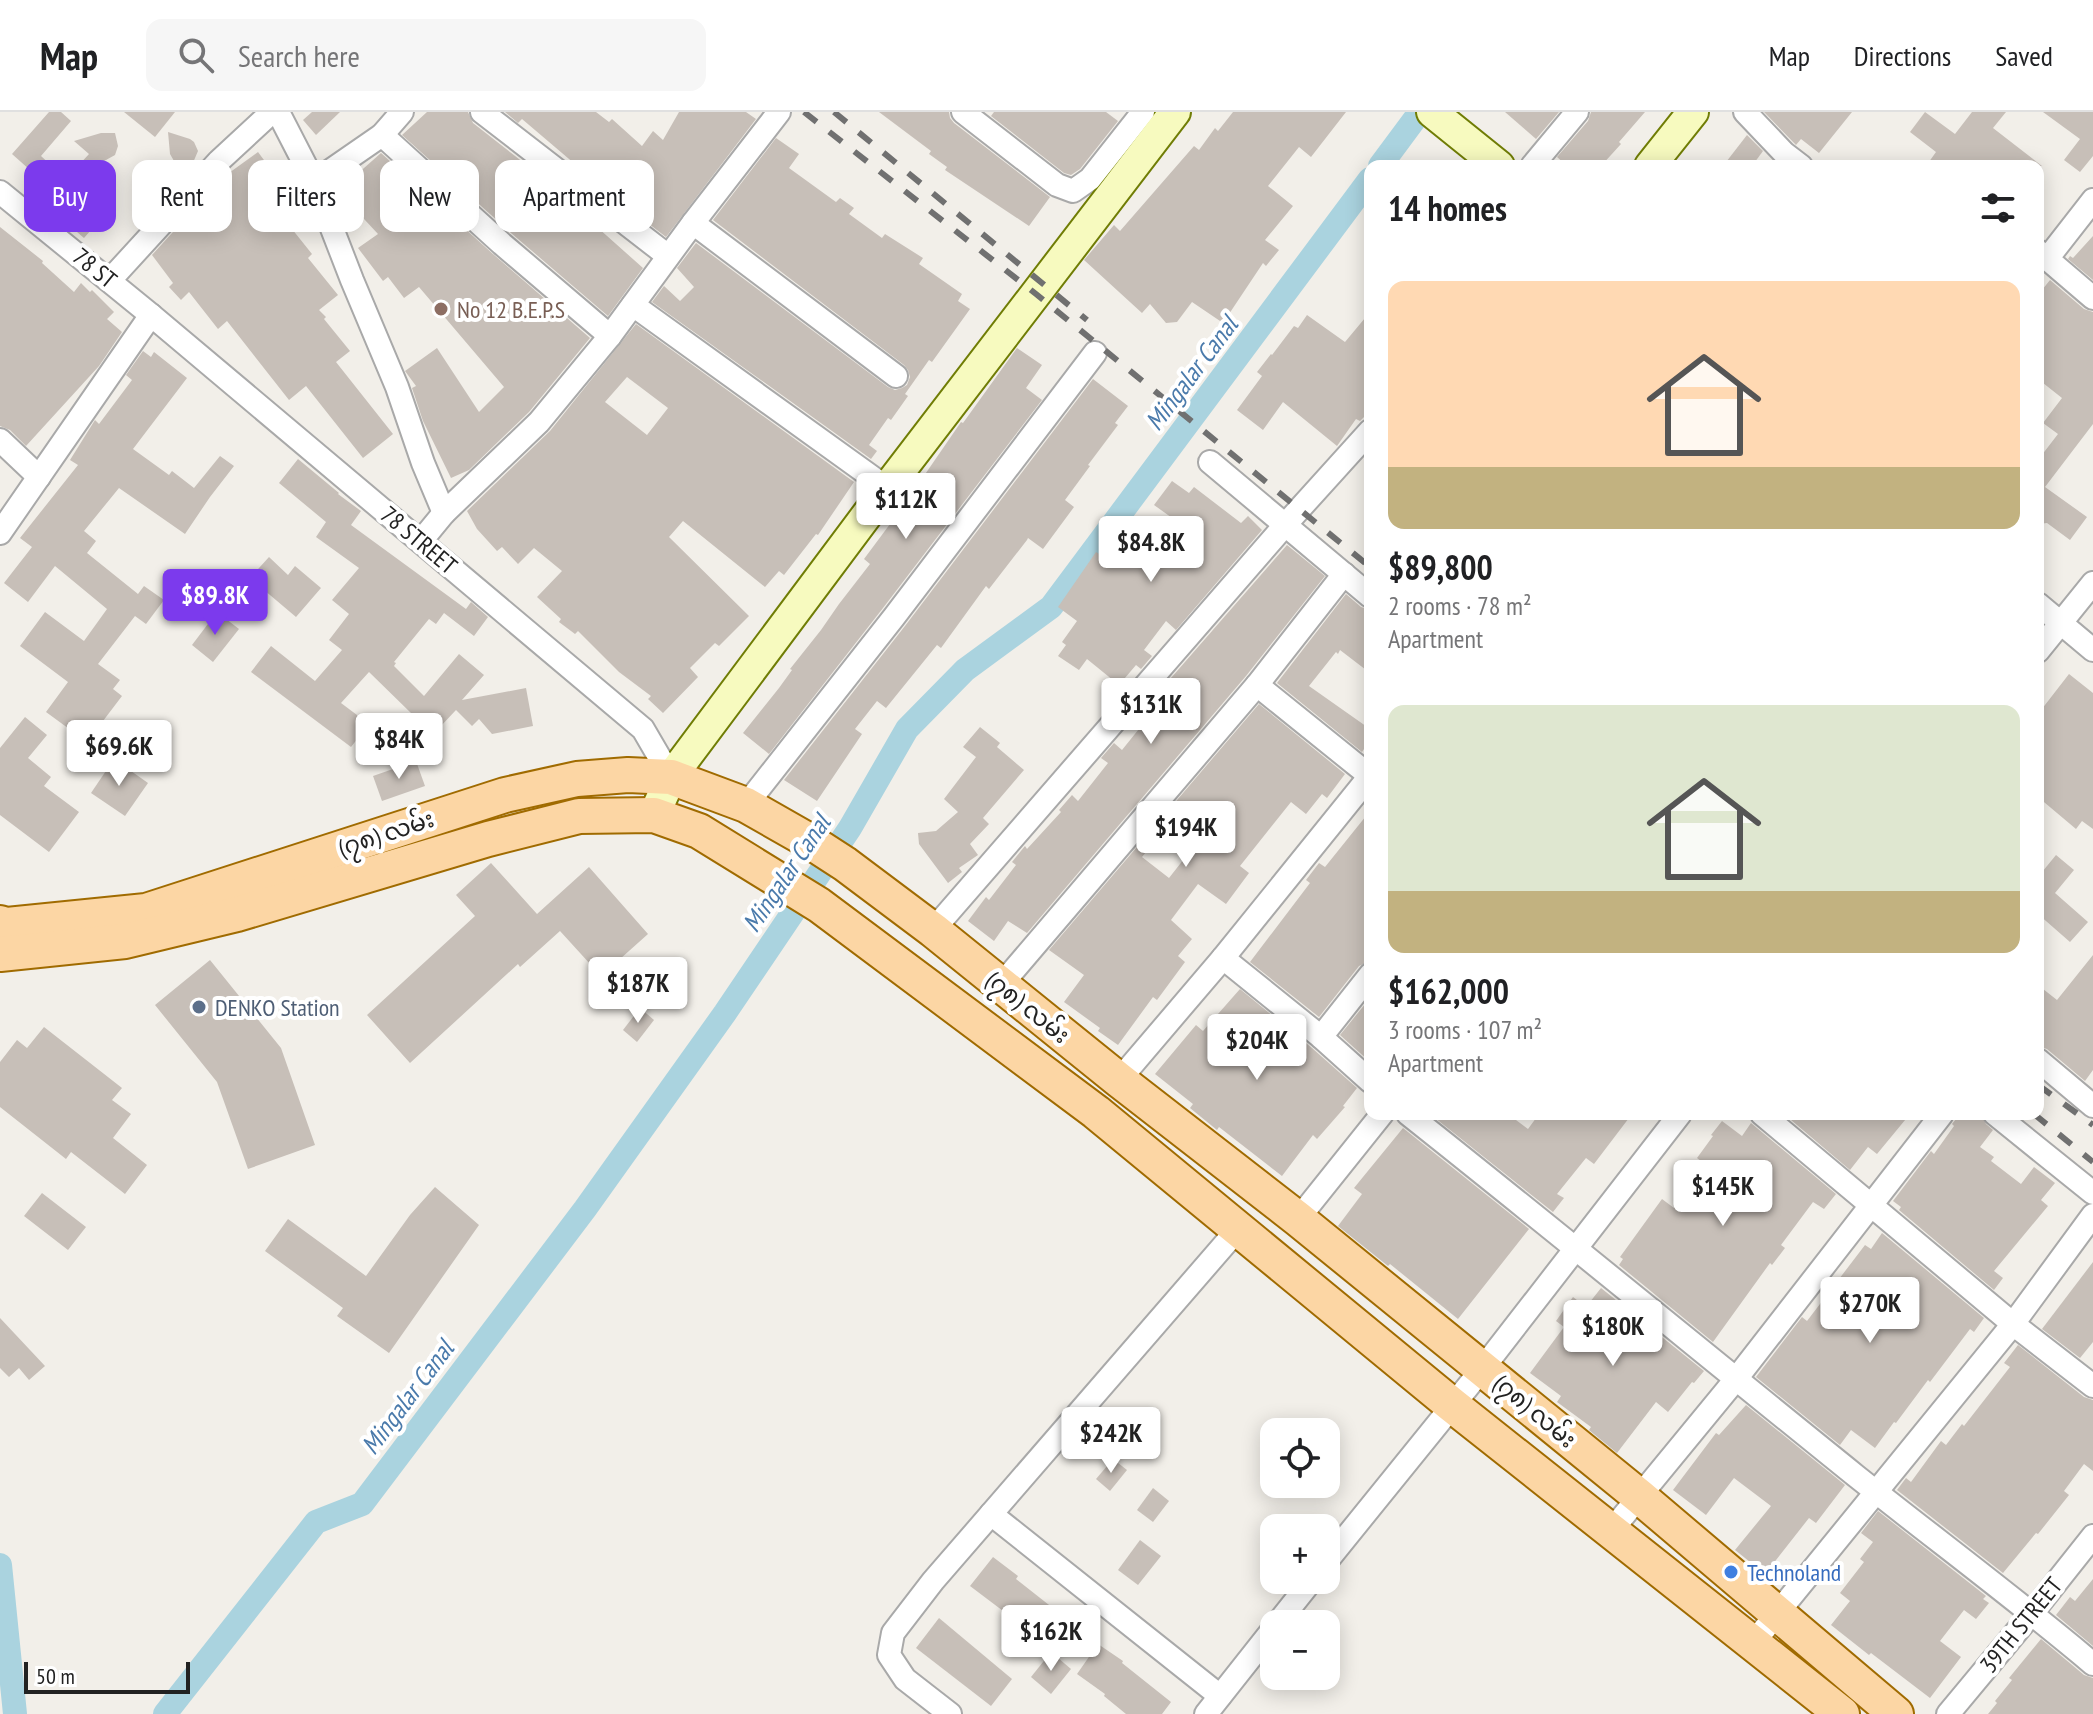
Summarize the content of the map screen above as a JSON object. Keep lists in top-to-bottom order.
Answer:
{
  "streets": {
    "main road": ["(၇၈) လမ်း"],
    "street": ["78 ST", "78 STREET", "39TH STREET"]
  },
  "crossings": [
    ["78 ST", "78 STREET"],
    ["78 STREET", "(၇၈) လမ်း"]
  ],
  "water": ["Mingalar Canal"],
  "places": ["No 12 B.E.P.S", "DENKO Station", "Technoland"],
  "scale_bar": "50 m",
  "page": {
    "header": "Map",
    "search": "Search here",
    "nav": ["Map", "Directions", "Saved"],
    "chip": [
      "Buy",
      "Rent",
      "Filters",
      "New",
      "Apartment"
    ],
    "heading": "14 homes",
    "list": [
      {
        "name": "$89,800",
        "note": "2 rooms · 78 m² · Apartment"
      },
      {
        "name": "$162,000",
        "note": "3 rooms · 107 m² · Apartment"
      }
    ],
    "price": [
      "$112K",
      "$84.8K",
      "$89.8K",
      "$131K",
      "$84K",
      "$69.6K",
      "$194K",
      "$187K",
      "$204K",
      "$145K",
      "$270K",
      "$180K",
      "$242K",
      "$162K"
    ],
    "map_buttons": ["+", "−"],
    "scale": "50 m"
  }
}
